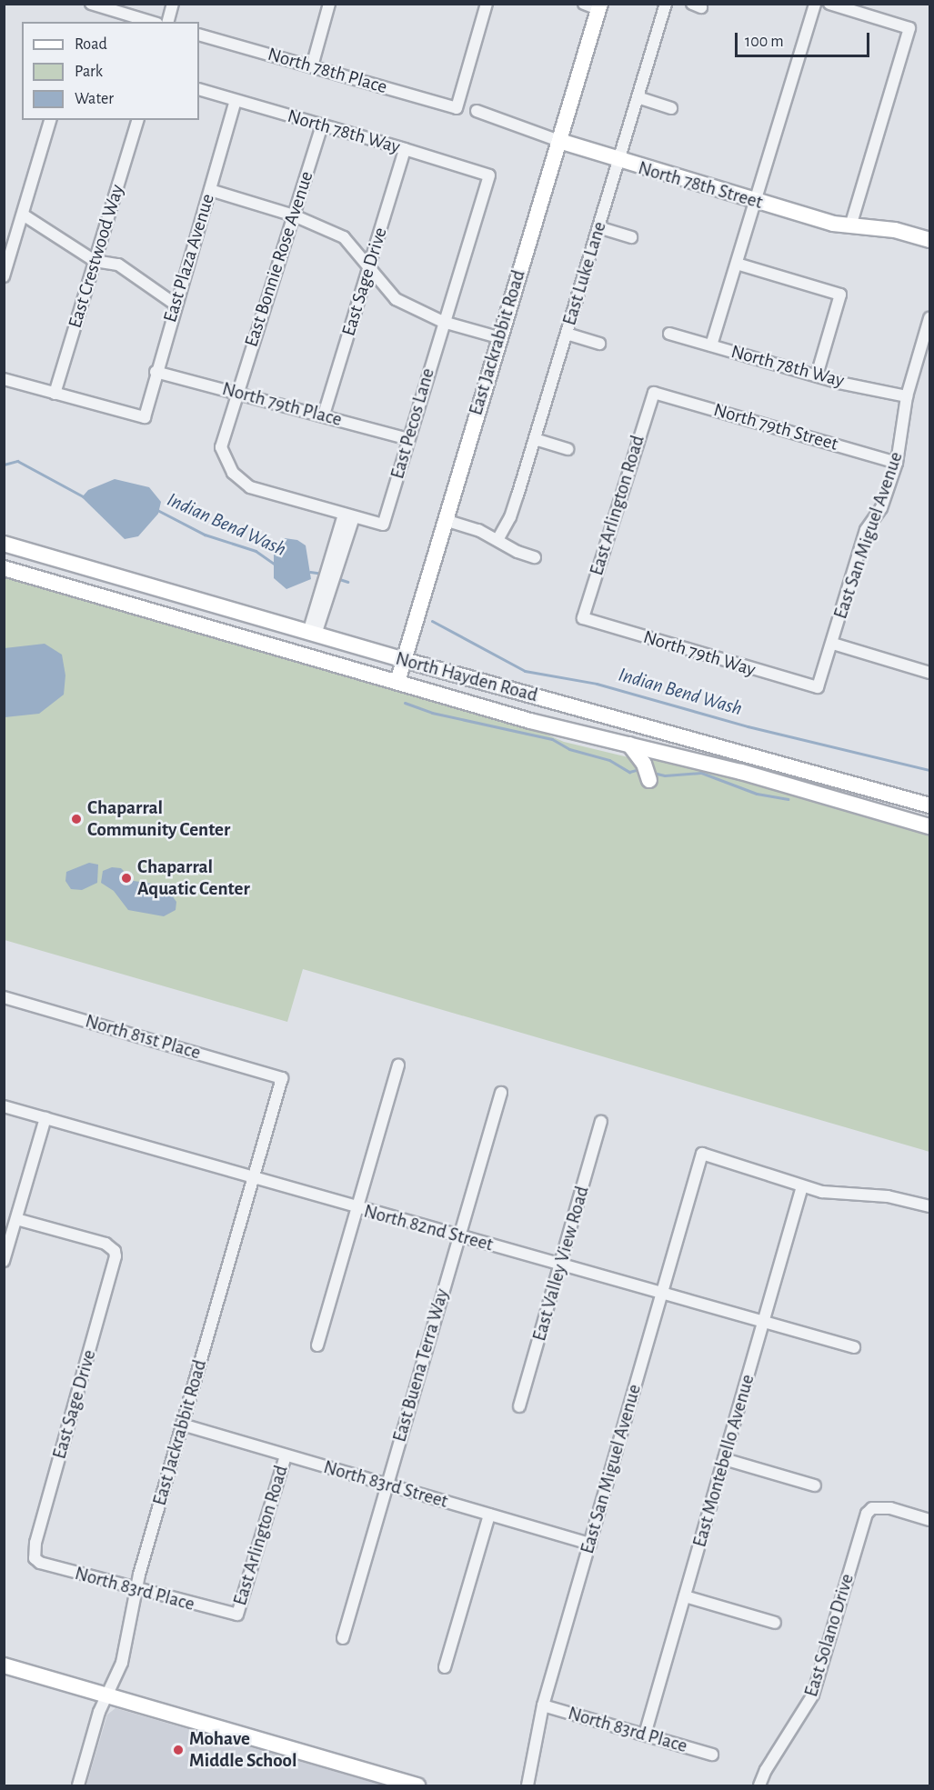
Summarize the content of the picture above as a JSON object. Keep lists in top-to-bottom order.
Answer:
{
  "streets": {
    "main road": ["North 78th Street", "East Jackrabbit Road", "North Hayden Road"],
    "street": [
      "North 78th Place",
      "North 78th Way",
      "East Crestwood Way",
      "East Plaza Avenue",
      "East Bonnie Rose Avenue",
      "East Luke Lane",
      "East Sage Drive",
      "North 79th Place",
      "East Pecos Lane",
      "North 79th Street",
      "East Arlington Road",
      "East San Miguel Avenue",
      "North 79th Way",
      "North 81st Place",
      "North 82nd Street",
      "East Valley View Road",
      "East Buena Terra Way",
      "East Montebello Avenue",
      "North 83rd Street",
      "North 83rd Place",
      "East Solano Drive"
    ]
  },
  "crossings": [
    ["North 78th Way", "East Plaza Avenue"],
    ["North 78th Way", "East Bonnie Rose Avenue"],
    ["North 78th Way", "East Sage Drive"],
    ["North 78th Way", "East Pecos Lane"],
    ["North 78th Way", "East San Miguel Avenue"],
    ["North 78th Street", "East Luke Lane"],
    ["North 78th Street", "East Jackrabbit Road"],
    ["East Crestwood Way", "East Plaza Avenue"],
    ["East Plaza Avenue", "North 79th Place"],
    ["East Bonnie Rose Avenue", "North 79th Place"],
    ["East Sage Drive", "North 79th Place"],
    ["East Sage Drive", "North 83rd Place"],
    ["East Jackrabbit Road", "North Hayden Road"],
    ["East Jackrabbit Road", "North 81st Place"],
    ["East Jackrabbit Road", "North 82nd Street"],
    ["East Jackrabbit Road", "North 83rd Street"],
    ["East Jackrabbit Road", "North 83rd Place"],
    ["North 79th Place", "East Pecos Lane"],
    ["North 79th Street", "East Arlington Road"],
    ["North 79th Street", "East San Miguel Avenue"],
    ["East Arlington Road", "North 79th Way"],
    ["East Arlington Road", "North 83rd Street"],
    ["East Arlington Road", "North 83rd Place"],
    ["East San Miguel Avenue", "North 79th Way"],
    ["East San Miguel Avenue", "North 82nd Street"],
    ["East San Miguel Avenue", "East Montebello Avenue"],
    ["East San Miguel Avenue", "North 83rd Street"],
    ["East San Miguel Avenue", "North 83rd Place"],
    ["North 82nd Street", "East Valley View Road"],
    ["North 82nd Street", "East Buena Terra Way"],
    ["North 82nd Street", "East Montebello Avenue"],
    ["East Buena Terra Way", "North 83rd Street"],
    ["East Montebello Avenue", "North 83rd Place"]
  ],
  "water": ["Indian Bend Wash"],
  "places": ["Chaparral Community Center", "Chaparral Aquatic Center", "Mohave Middle School"],
  "legend": ["Road", "Park", "Water"],
  "scale_bar": "100 m"
}
